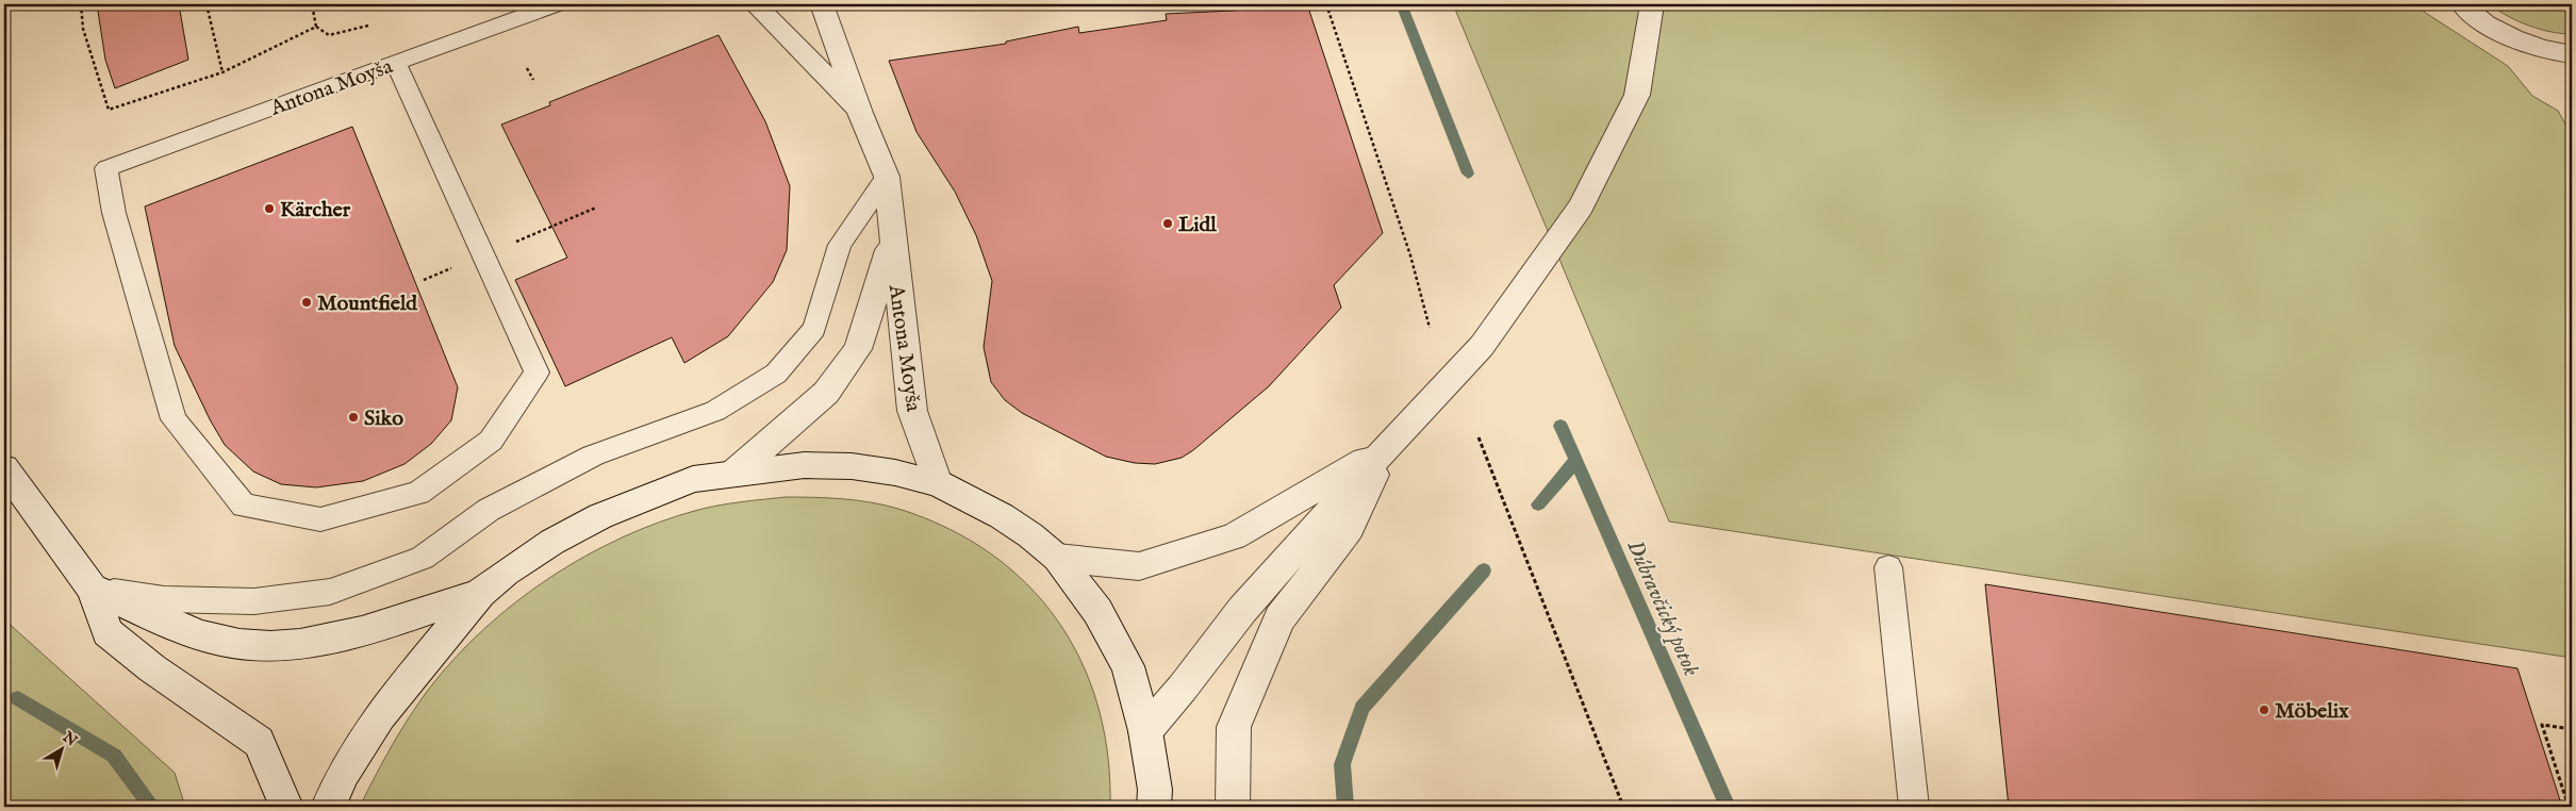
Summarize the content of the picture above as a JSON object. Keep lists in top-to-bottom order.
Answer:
{
  "streets": {
    "street": ["Antona Moyša"]
  },
  "water": ["Dúbravčický potok"],
  "places": [
    "Kärcher",
    "Lidl",
    "Mountfield",
    "Siko",
    "Möbelix"
  ],
  "north": "top right"
}
